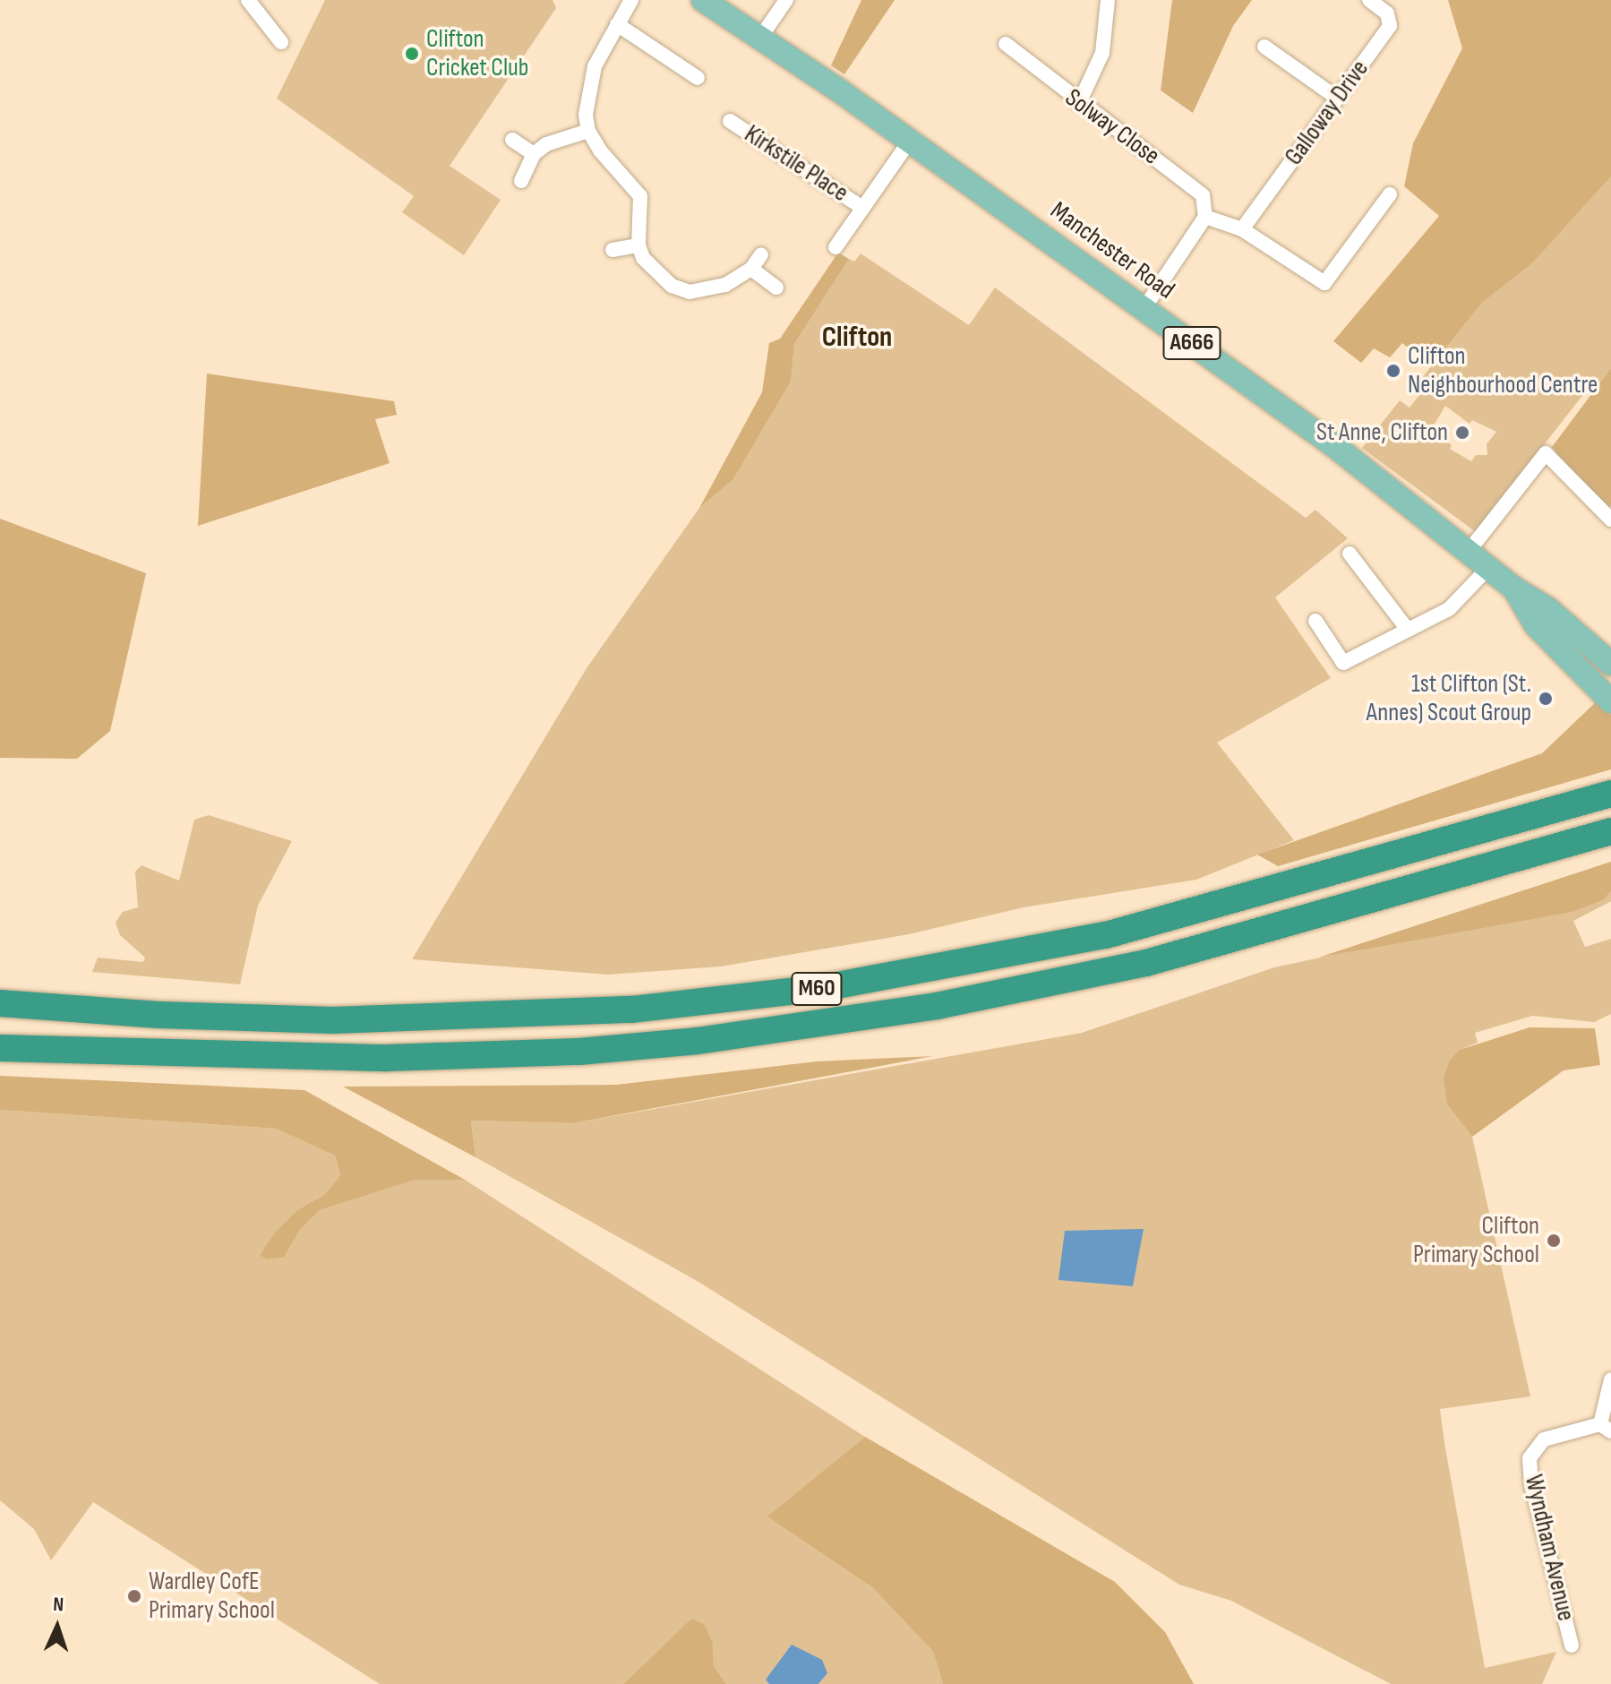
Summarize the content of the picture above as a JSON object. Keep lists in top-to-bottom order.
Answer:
{
  "streets": {
    "highway": ["M60"],
    "main road": ["Manchester Road", "A666"],
    "street": [
      "Galloway Drive",
      "Solway Close",
      "Kirkstile Place",
      "Wyndham Avenue"
    ]
  },
  "districts": ["Clifton"],
  "places": [
    "Clifton Cricket Club",
    "Clifton Neighbourhood Centre",
    "St Anne, Clifton",
    "1st Clifton (St. Annes) Scout Group",
    "Clifton Primary School",
    "Wardley CofE Primary School"
  ],
  "north": "top"
}
